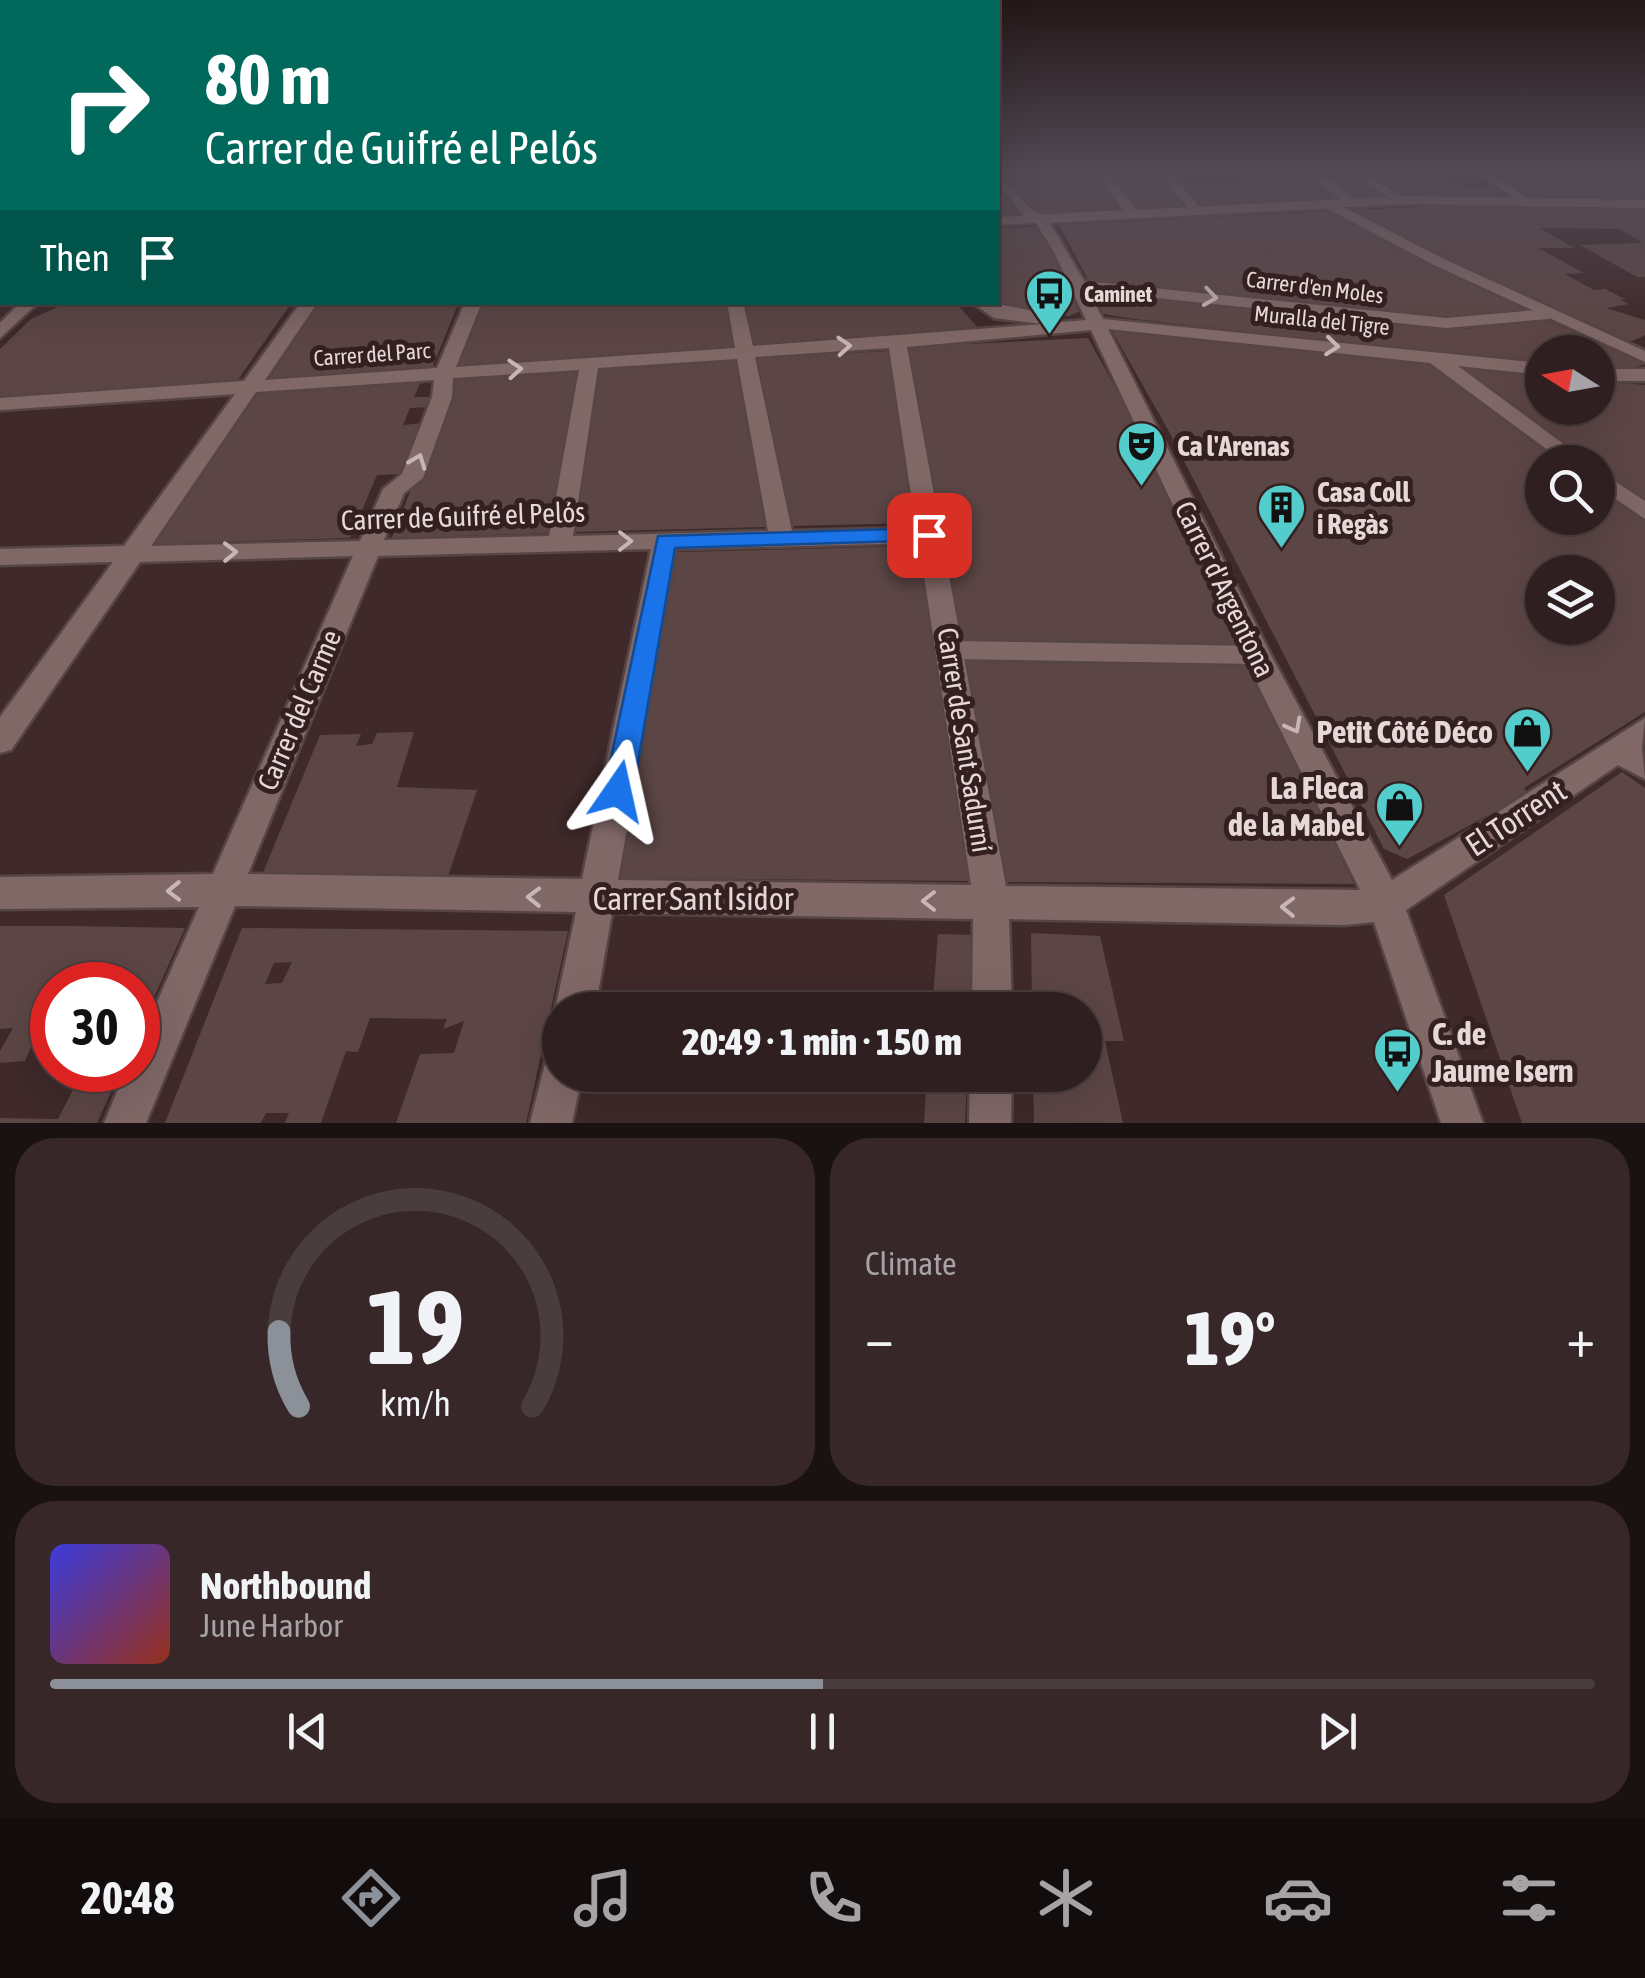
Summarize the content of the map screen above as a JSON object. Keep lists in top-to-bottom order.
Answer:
{
  "streets": {
    "street": [
      "Carrer d'en Moles",
      "Muralla del Tigre",
      "Carrer del Parc",
      "Carrer de Guifré el Pelós",
      "Carrer d'Argentona",
      "Carrer del Carme",
      "Carrer de Sant Sadurní",
      "El Torrent",
      "Carrer Sant Isidor"
    ]
  },
  "crossings": [
    ["Carrer d'en Moles", "Carrer d'Argentona"],
    ["Muralla del Tigre", "Carrer del Parc"],
    ["Muralla del Tigre", "Carrer d'Argentona"],
    ["Carrer del Parc", "Carrer d'Argentona"],
    ["Carrer del Parc", "Carrer del Carme"],
    ["Carrer del Parc", "Carrer de Sant Sadurní"],
    ["Carrer de Guifré el Pelós", "Carrer del Carme"],
    ["Carrer de Guifré el Pelós", "Carrer de Sant Sadurní"],
    ["Carrer d'Argentona", "El Torrent"],
    ["Carrer d'Argentona", "Carrer Sant Isidor"],
    ["Carrer del Carme", "Carrer Sant Isidor"],
    ["Carrer de Sant Sadurní", "Carrer Sant Isidor"],
    ["El Torrent", "Carrer Sant Isidor"]
  ],
  "one_way": ["Muralla del Tigre", "Carrer de Guifré el Pelós", "Carrer Sant Isidor"],
  "places": {
    "bus stop": ["Caminet", "C. de Jaume Isern"],
    "theatre": ["Ca l'Arenas"],
    "building": ["Casa Coll i Regàs"],
    "shop": ["Petit Côté Déco", "La Fleca de la Mabel"]
  },
  "north": "left",
  "page": {
    "turn": ["80 m", "Carrer de Guifré el Pelós"],
    "then": "Then",
    "limit": "30",
    "trip": "20:49 · 1 min · 150 m",
    "tile": "Climate",
    "heat": ["−", "19°", "+"],
    "song": ["Northbound", "June Harbor"],
    "tabs": "20:48",
    "gauge": ["19", "km/h"]
  }
}
